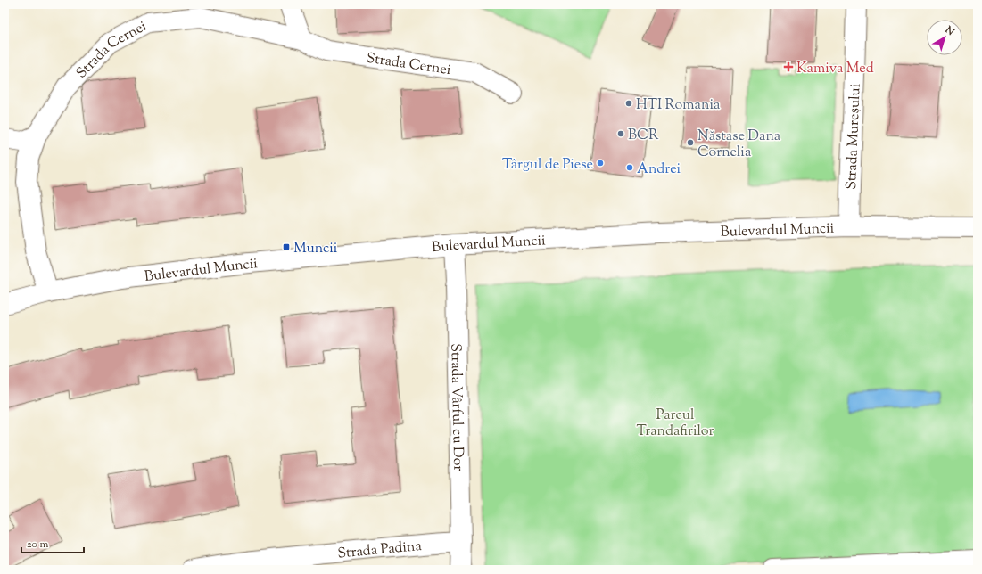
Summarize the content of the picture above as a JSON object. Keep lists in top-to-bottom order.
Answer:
{
  "streets": {
    "street": [
      "Strada Cernei",
      "Strada Mureșului",
      "Bulevardul Muncii",
      "Strada Vârful cu Dor",
      "Strada Padina"
    ]
  },
  "crossings": [
    ["Strada Cernei", "Bulevardul Muncii"],
    ["Strada Mureșului", "Bulevardul Muncii"],
    ["Bulevardul Muncii", "Strada Vârful cu Dor"],
    ["Strada Vârful cu Dor", "Strada Padina"]
  ],
  "parks": ["Parcul Trandafirilor"],
  "places": {
    "health": ["Kamiva Med"],
    "other": [
      "HTI Romania",
      "BCR",
      "Năstase Dana Cornelia",
      "Târgul de Piese",
      "Andrei"
    ],
    "transit": ["Muncii"]
  },
  "scale_bar": "20 m",
  "north": "top right"
}
